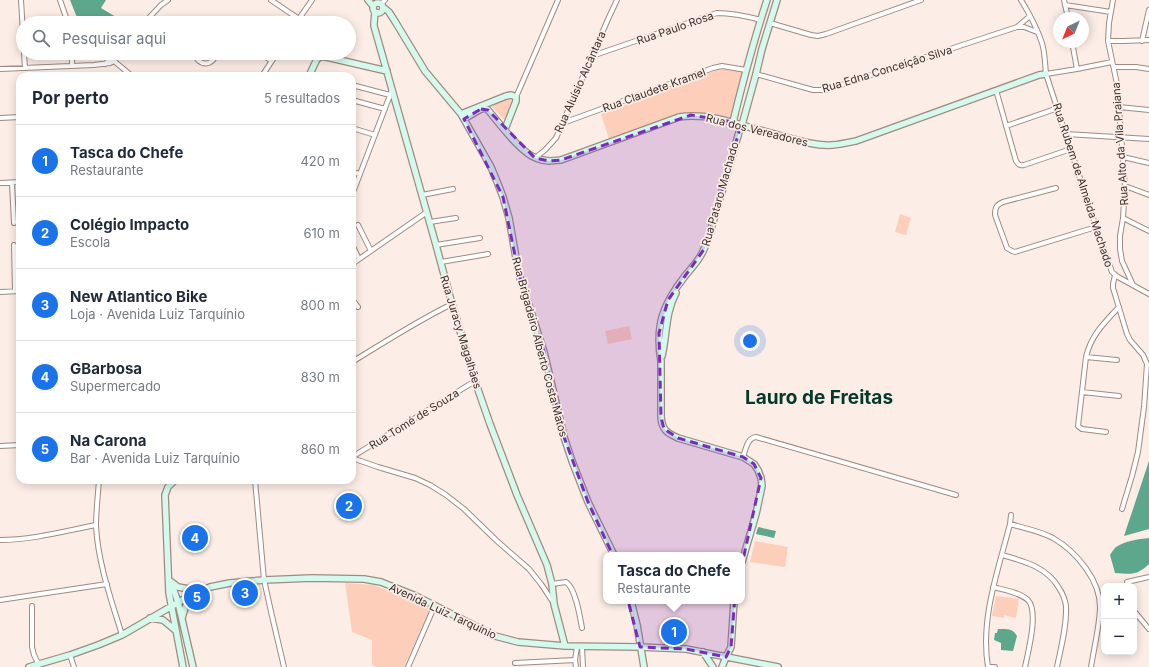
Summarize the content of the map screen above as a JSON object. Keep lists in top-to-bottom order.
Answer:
{
  "streets": {
    "street": [
      "Rua Paulo Rosa",
      "Rua Edna Conceição Silva",
      "Rua Aluísio Alcântara",
      "Rua Claudete Kramel",
      "Rua dos Vereadores",
      "Rua Alto da Vila Praiana",
      "Rua Rubem de Almeida Machado",
      "Rua Pataro Machado",
      "Rua Juracy Magalhães",
      "Rua Brigadeiro Alberto Costa Matos",
      "Rua Tomé de Souza",
      "Avenida Luiz Tarquínio"
    ]
  },
  "crossings": [
    ["Rua Paulo Rosa", "Rua Aluísio Alcântara"],
    ["Rua Edna Conceição Silva", "Rua Rubem de Almeida Machado"],
    ["Rua Edna Conceição Silva", "Rua Pataro Machado"],
    ["Rua Aluísio Alcântara", "Rua Claudete Kramel"],
    ["Rua Aluísio Alcântara", "Rua dos Vereadores"],
    ["Rua dos Vereadores", "Rua Rubem de Almeida Machado"],
    ["Rua dos Vereadores", "Rua Pataro Machado"],
    ["Rua Alto da Vila Praiana", "Rua Rubem de Almeida Machado"],
    ["Rua Juracy Magalhães", "Rua Tomé de Souza"],
    ["Rua Juracy Magalhães", "Avenida Luiz Tarquínio"]
  ],
  "districts": ["Lauro de Freitas"],
  "north": "bottom left",
  "page": {
    "search": "Pesquisar aqui",
    "heading": ["Por perto", "5 resultados"],
    "list": [
      {
        "mark": "1",
        "name": "Tasca do Chefe",
        "note": "Restaurante",
        "value": "420 m"
      },
      {
        "mark": "2",
        "name": "Colégio Impacto",
        "note": "Escola",
        "value": "610 m"
      },
      {
        "mark": "3",
        "name": "New Atlantico Bike",
        "note": "Loja · Avenida Luiz Tarquínio",
        "value": "800 m"
      },
      {
        "mark": "4",
        "name": "GBarbosa",
        "note": "Supermercado",
        "value": "830 m"
      },
      {
        "mark": "5",
        "name": "Na Carona",
        "note": "Bar · Avenida Luiz Tarquínio",
        "value": "860 m"
      }
    ],
    "pins": [
      "2",
      "4",
      "3",
      "5",
      "1"
    ],
    "popup": ["Tasca do Chefe", "Restaurante"],
    "map_buttons": ["+", "−"]
  }
}
